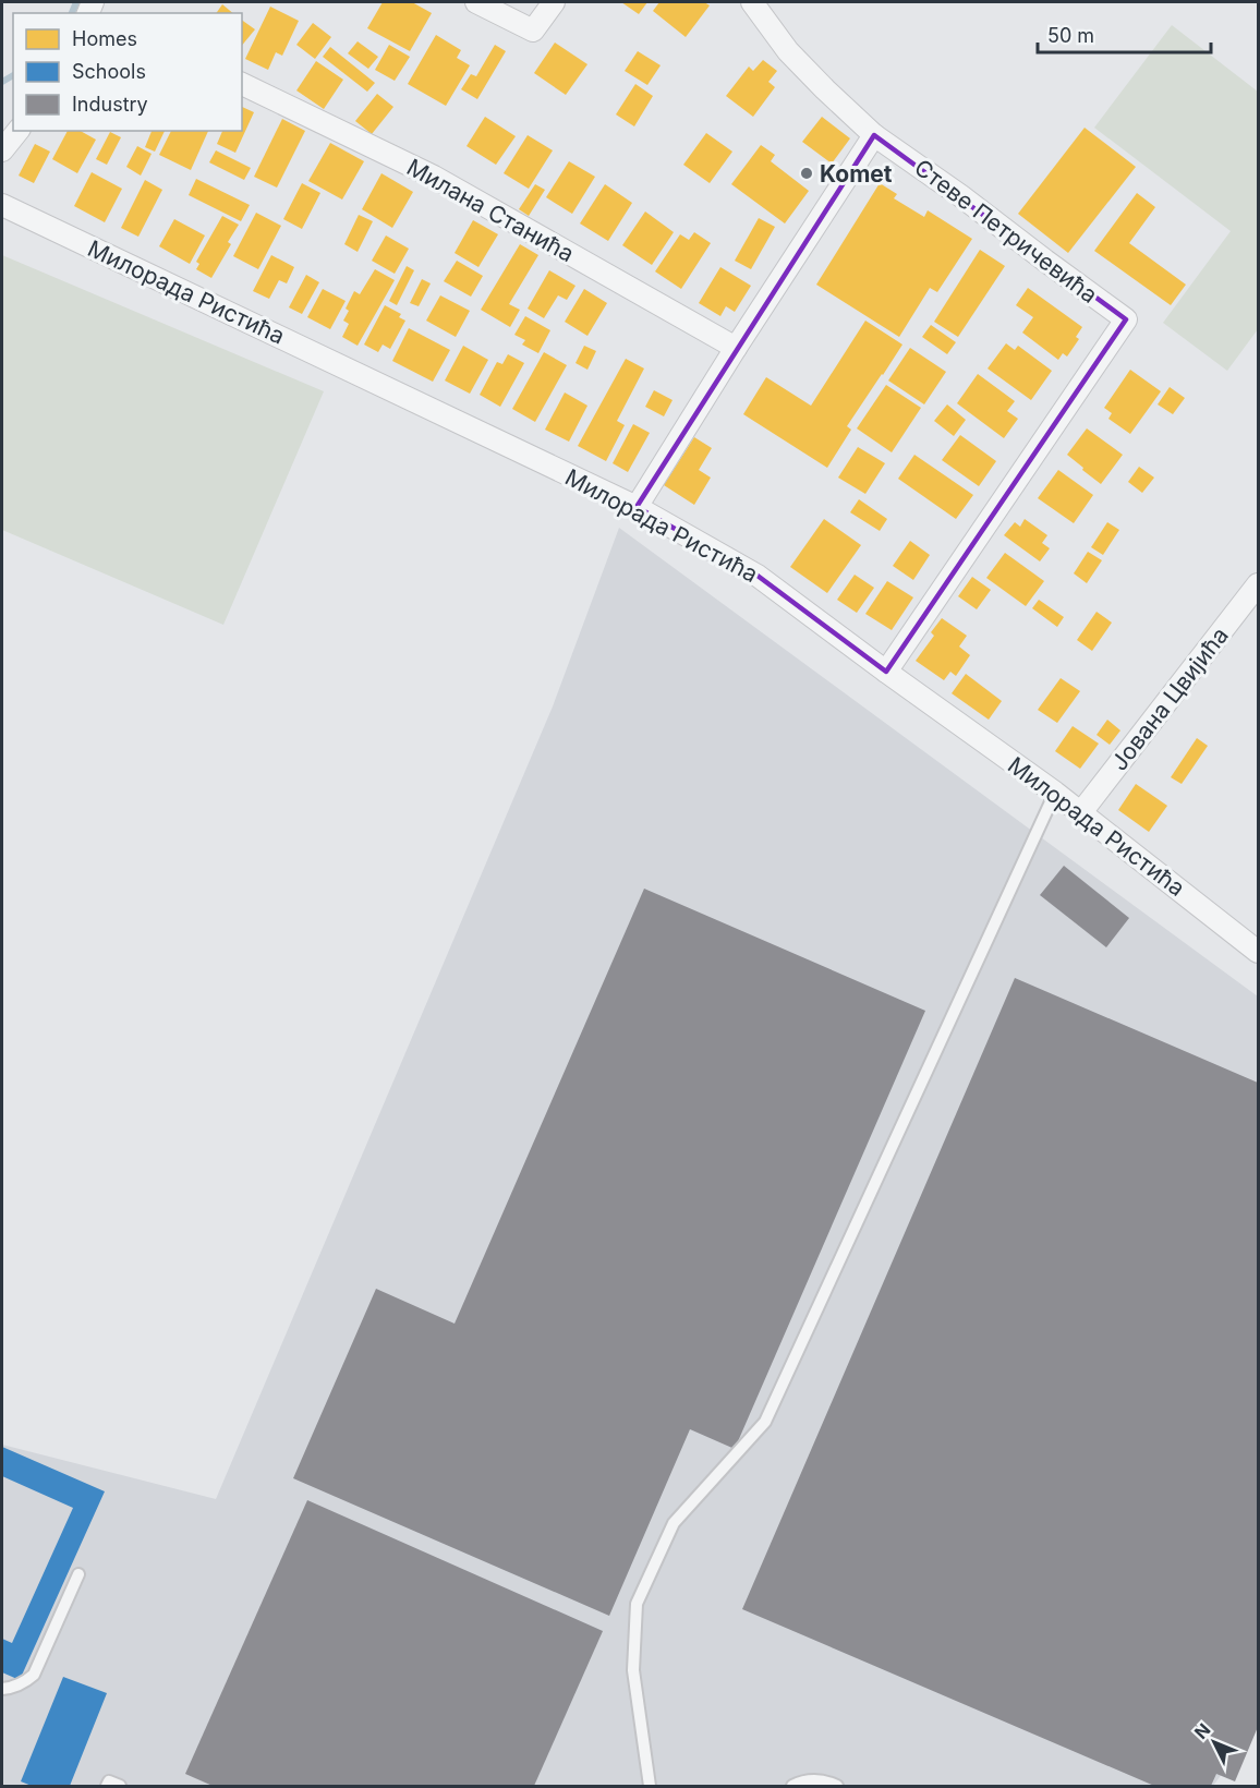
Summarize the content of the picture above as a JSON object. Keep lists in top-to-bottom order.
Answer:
{
  "streets": {
    "street": [
      "Милана Станића",
      "Стеве Петричевића",
      "Милорада Ристића",
      "Јована Цвијића"
    ]
  },
  "crossings": [
    ["Стеве Петричевића", "Милорада Ристића"],
    ["Милорада Ристића", "Јована Цвијића"]
  ],
  "places": ["Komet"],
  "legend": ["Homes", "Schools", "Industry"],
  "scale_bar": "50 m",
  "north": "top left"
}
